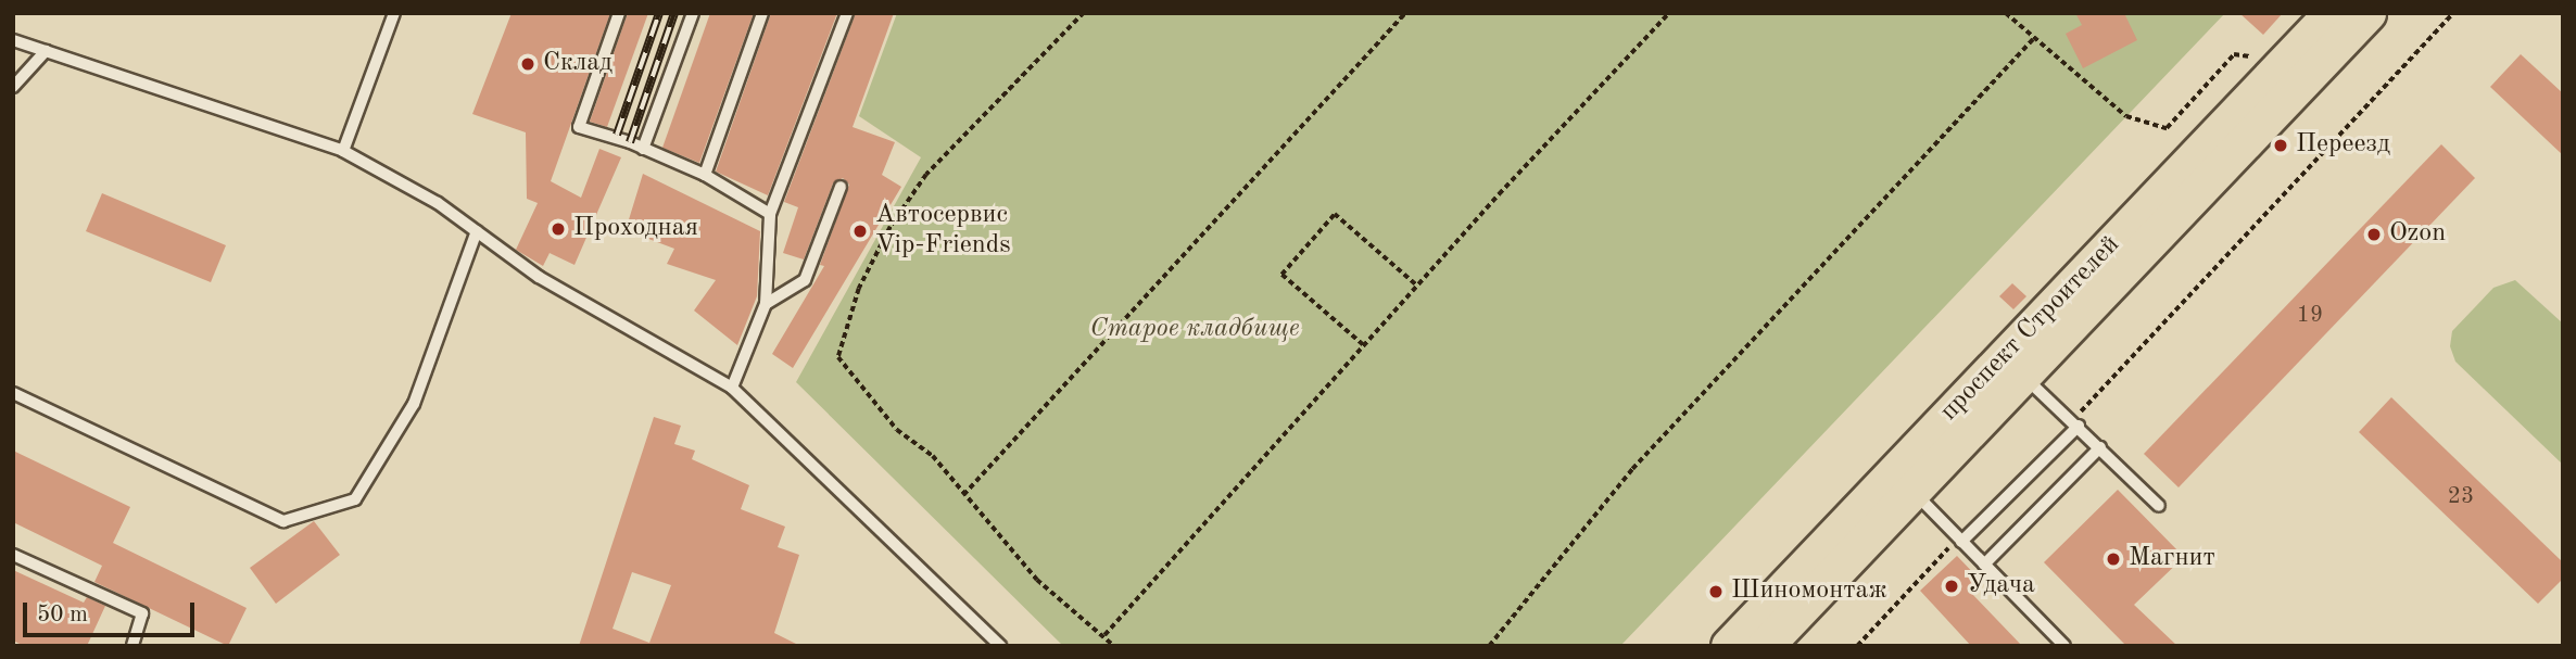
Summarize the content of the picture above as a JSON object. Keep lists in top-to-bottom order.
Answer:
{
  "streets": {
    "main road": ["проспект Строителей"]
  },
  "parks": ["Старое кладбище"],
  "places": [
    "Склад",
    "Переезд",
    "Проходная",
    "Автосервис Vip-Friends",
    "Ozon",
    "Магнит",
    "Удача",
    "Шиномонтаж"
  ],
  "house_numbers": ["19", "23"],
  "scale_bar": "50 m"
}
